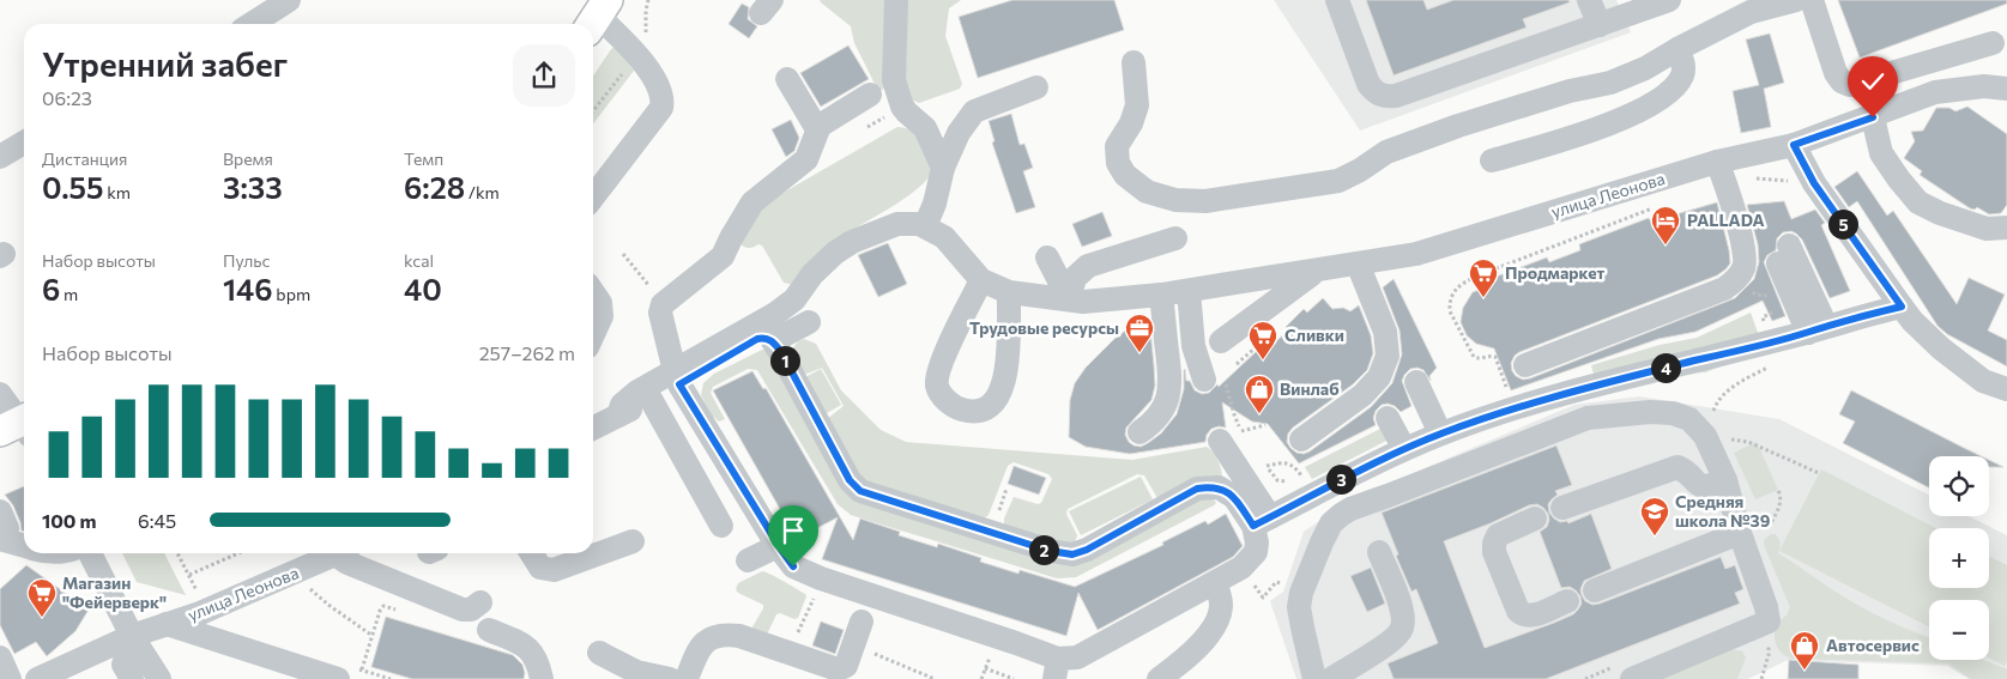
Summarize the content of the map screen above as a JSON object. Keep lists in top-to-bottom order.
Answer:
{
  "streets": {
    "street": ["улица Леонова"]
  },
  "places": {
    "hotel": ["PALLADA"],
    "supermarket": ["Продмаркет", "Сливки", "Магазин \"Фейерверк\""],
    "office": ["Трудовые ресурсы"],
    "shop": ["Винлаб", "Автосервис"],
    "school or university": ["Средняя школа №39"]
  },
  "page": {
    "heading": ["Утренний забег", "06:23"],
    "stats": [
      ["Дистанция", "0.55 km"],
      ["Время", "3:33"],
      ["Темп", "6:28 /km"],
      ["Набор высоты", "6 m"],
      ["Пульс", "146 bpm"],
      ["kcal", "40"]
    ],
    "pins": [
      "5",
      "1",
      "4",
      "3",
      "2"
    ],
    "chart": ["Набор высоты", "257–262 m"],
    "map_buttons": ["+", "−"],
    "list": [
      {
        "name": "100 m",
        "note": "6:45"
      }
    ]
  }
}
